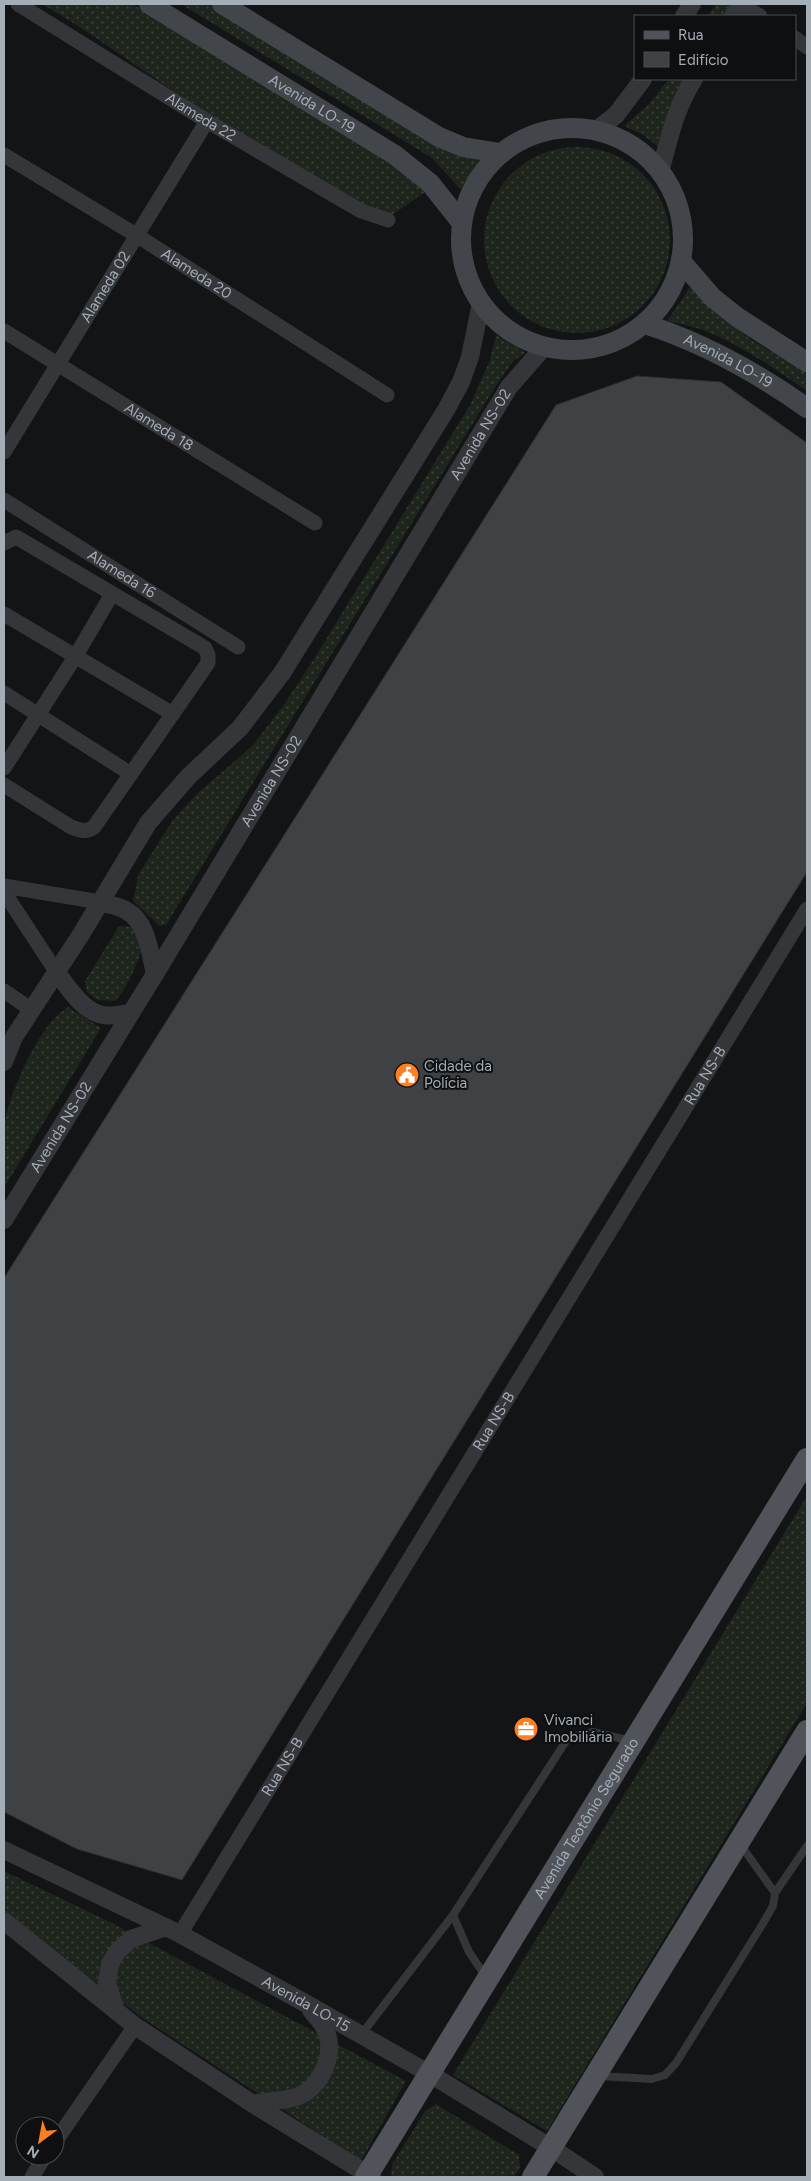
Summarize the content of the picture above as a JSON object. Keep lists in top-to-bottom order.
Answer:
{
  "streets": {
    "main road": ["Avenida LO-19", "Avenida Teotônio Segurado"],
    "street": [
      "Alameda 22",
      "Alameda 20",
      "Alameda 02",
      "Alameda 18",
      "Avenida NS-02",
      "Alameda 16",
      "Rua NS-B",
      "Avenida LO-15"
    ]
  },
  "crossings": [
    ["Alameda 22", "Alameda 02"],
    ["Alameda 20", "Alameda 02"],
    ["Alameda 02", "Alameda 18"],
    ["Rua NS-B", "Avenida LO-15"],
    ["Avenida Teotônio Segurado", "Avenida LO-15"]
  ],
  "places": {
    "public building": ["Cidade da Polícia"],
    "office": ["Vivanci Imobiliária"]
  },
  "legend": ["Rua", "Edifício"],
  "north": "bottom left"
}
